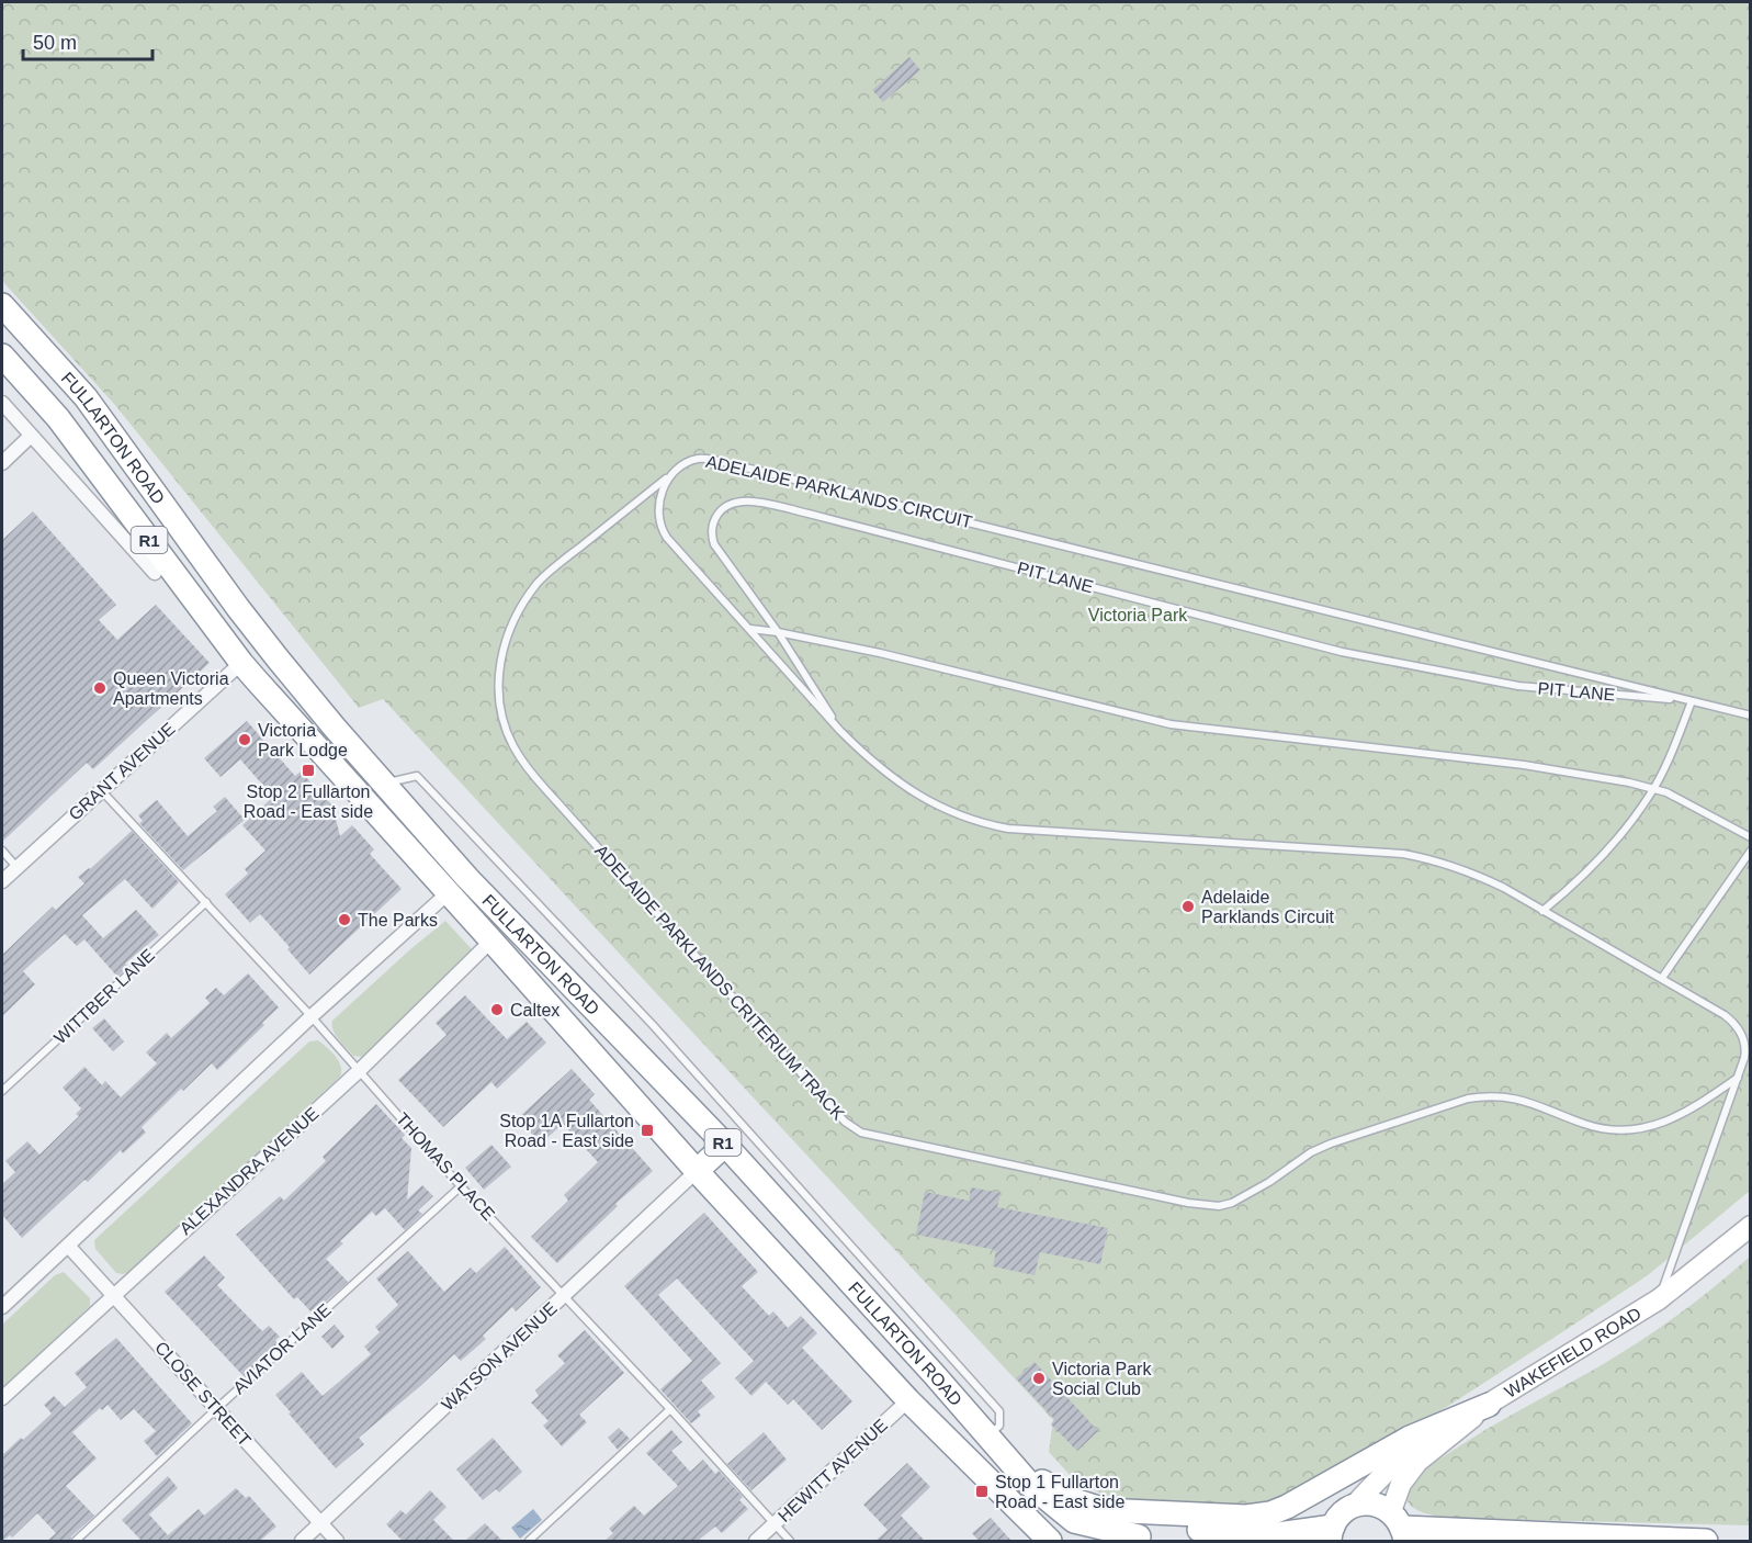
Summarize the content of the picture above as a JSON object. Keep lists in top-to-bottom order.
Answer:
{
  "streets": {
    "highway": ["FULLARTON ROAD", "R1"],
    "main road": ["WAKEFIELD ROAD"],
    "street": [
      "GRANT AVENUE",
      "ALEXANDRA AVENUE",
      "WATSON AVENUE",
      "CLOSE STREET",
      "HEWITT AVENUE"
    ],
    "lane": [
      "ADELAIDE PARKLANDS CIRCUIT",
      "PIT LANE",
      "ADELAIDE PARKLANDS CRITERIUM TRACK",
      "WITTBER LANE",
      "THOMAS PLACE",
      "AVIATOR LANE"
    ]
  },
  "crossings": [
    ["FULLARTON ROAD", "R1"],
    ["FULLARTON ROAD", "GRANT AVENUE"],
    ["FULLARTON ROAD", "ALEXANDRA AVENUE"],
    ["FULLARTON ROAD", "WATSON AVENUE"],
    ["FULLARTON ROAD", "HEWITT AVENUE"],
    ["ADELAIDE PARKLANDS CIRCUIT", "PIT LANE"],
    ["ADELAIDE PARKLANDS CIRCUIT", "ADELAIDE PARKLANDS CRITERIUM TRACK"],
    ["R1", "WAKEFIELD ROAD"],
    ["GRANT AVENUE", "THOMAS PLACE"],
    ["WITTBER LANE", "THOMAS PLACE"],
    ["THOMAS PLACE", "ALEXANDRA AVENUE"],
    ["THOMAS PLACE", "AVIATOR LANE"],
    ["THOMAS PLACE", "WATSON AVENUE"],
    ["THOMAS PLACE", "HEWITT AVENUE"],
    ["ALEXANDRA AVENUE", "CLOSE STREET"],
    ["AVIATOR LANE", "CLOSE STREET"],
    ["WATSON AVENUE", "CLOSE STREET"]
  ],
  "parks": ["Victoria Park"],
  "places": {
    "other": [
      "Queen Victoria Apartments",
      "Victoria Park Lodge",
      "Adelaide Parklands Circuit",
      "The Parks",
      "Caltex",
      "Victoria Park Social Club"
    ],
    "transit": ["Stop 2 Fullarton Road - East side", "Stop 1A Fullarton Road - East side", "Stop 1 Fullarton Road - East side"]
  },
  "scale_bar": "50 m"
}
